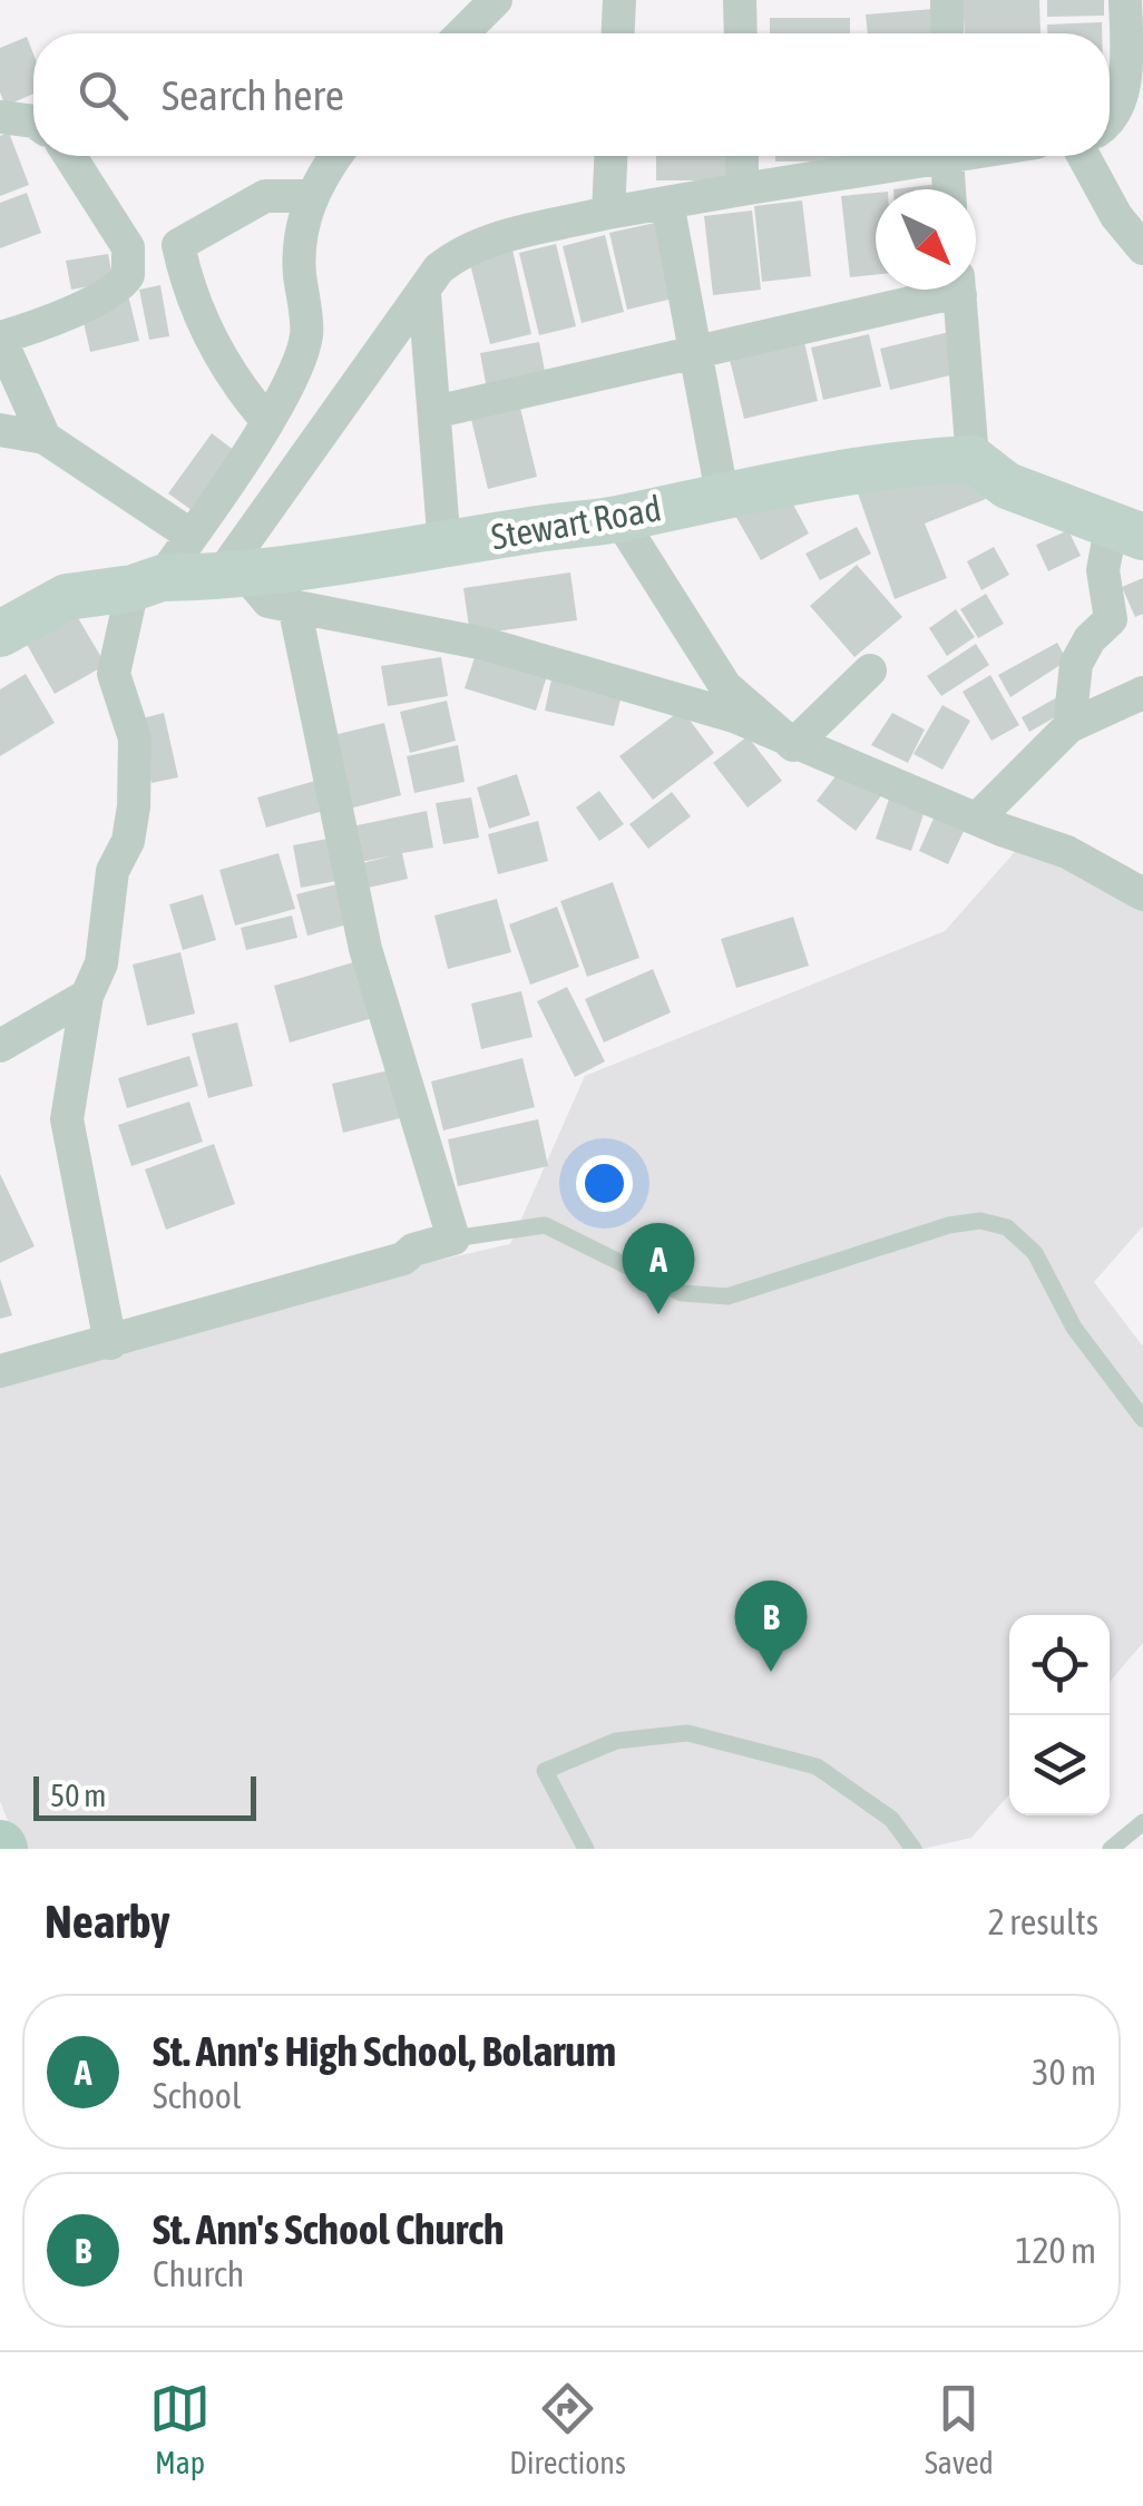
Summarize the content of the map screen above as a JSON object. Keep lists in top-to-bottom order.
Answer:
{
  "streets": {
    "street": ["Stewart Road"]
  },
  "scale_bar": "50 m",
  "north": "bottom right",
  "page": {
    "search": "Search here",
    "pins": ["A", "B"],
    "scale": "50 m",
    "heading": ["Nearby", "2 results"],
    "list": [
      {
        "mark": "A",
        "name": "St. Ann's High School, Bolarum",
        "note": "School",
        "value": "30 m"
      },
      {
        "mark": "B",
        "name": "St. Ann's School Church",
        "note": "Church",
        "value": "120 m"
      }
    ],
    "nav": ["Map", "Directions", "Saved"]
  }
}
